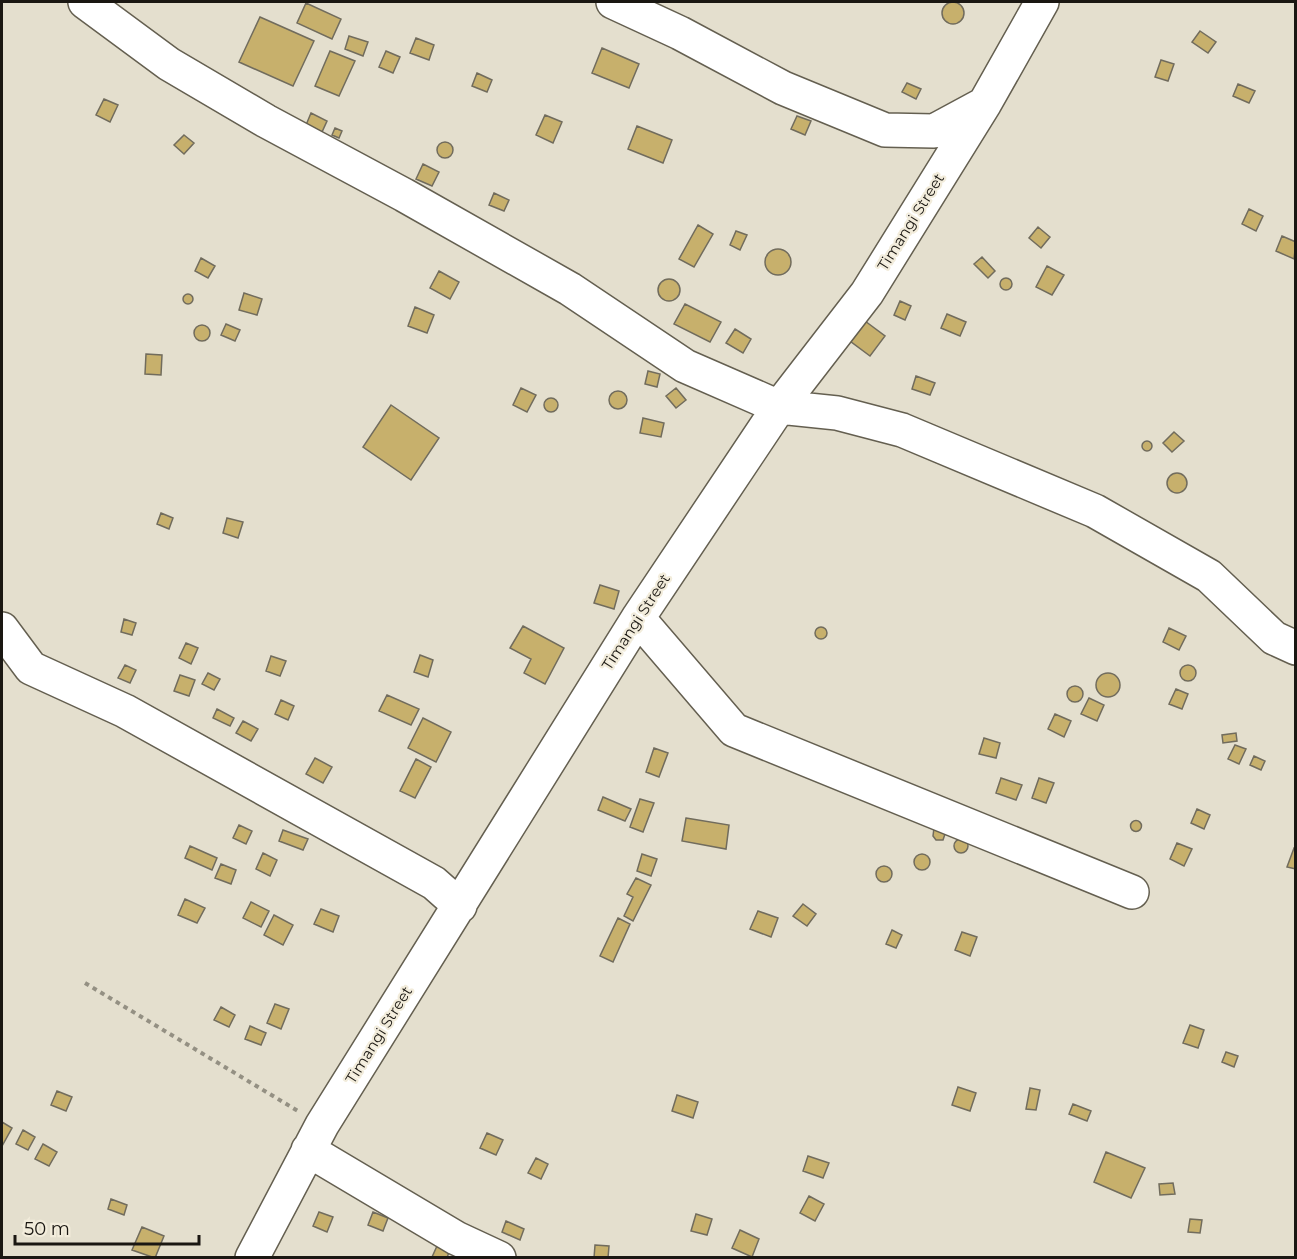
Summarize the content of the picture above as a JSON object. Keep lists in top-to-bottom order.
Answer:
{
  "streets": {
    "street": ["Timangi Street"]
  },
  "scale_bar": "50 m"
}
